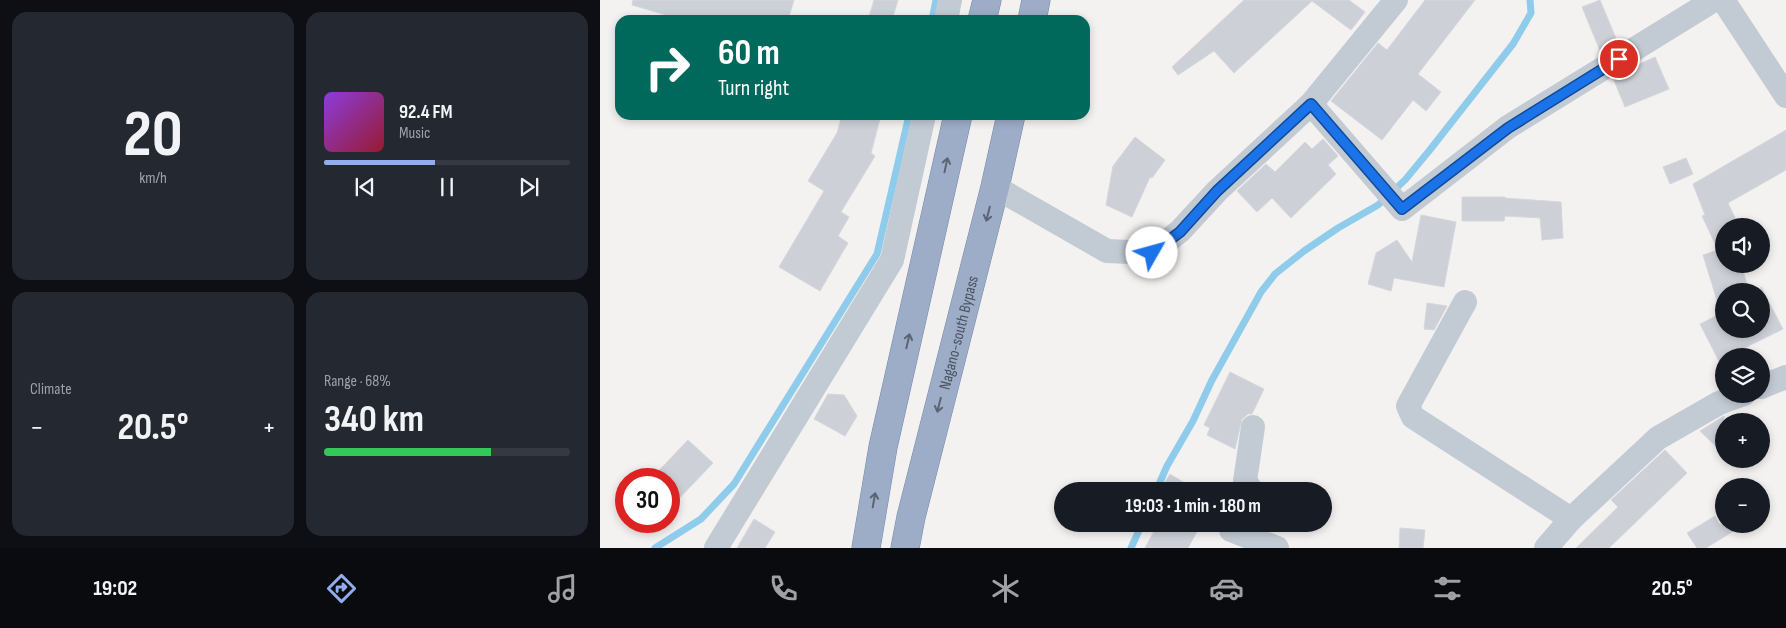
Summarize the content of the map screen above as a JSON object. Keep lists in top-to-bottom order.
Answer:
{
  "streets": {
    "highway": ["Nagano-south Bypass"]
  },
  "page": {
    "tile": [
      ["20", "km/h"],
      "Climate",
      ["Range · 68%", "340 km"]
    ],
    "turn": ["60 m", "Turn right"],
    "song": ["92.4 FM", "Music"],
    "map_buttons": ["+", "−"],
    "heat": ["−", "20.5°", "+"],
    "limit": "30",
    "trip": "19:03 · 1 min · 180 m",
    "tabs": ["19:02", "20.5°"]
  }
}
